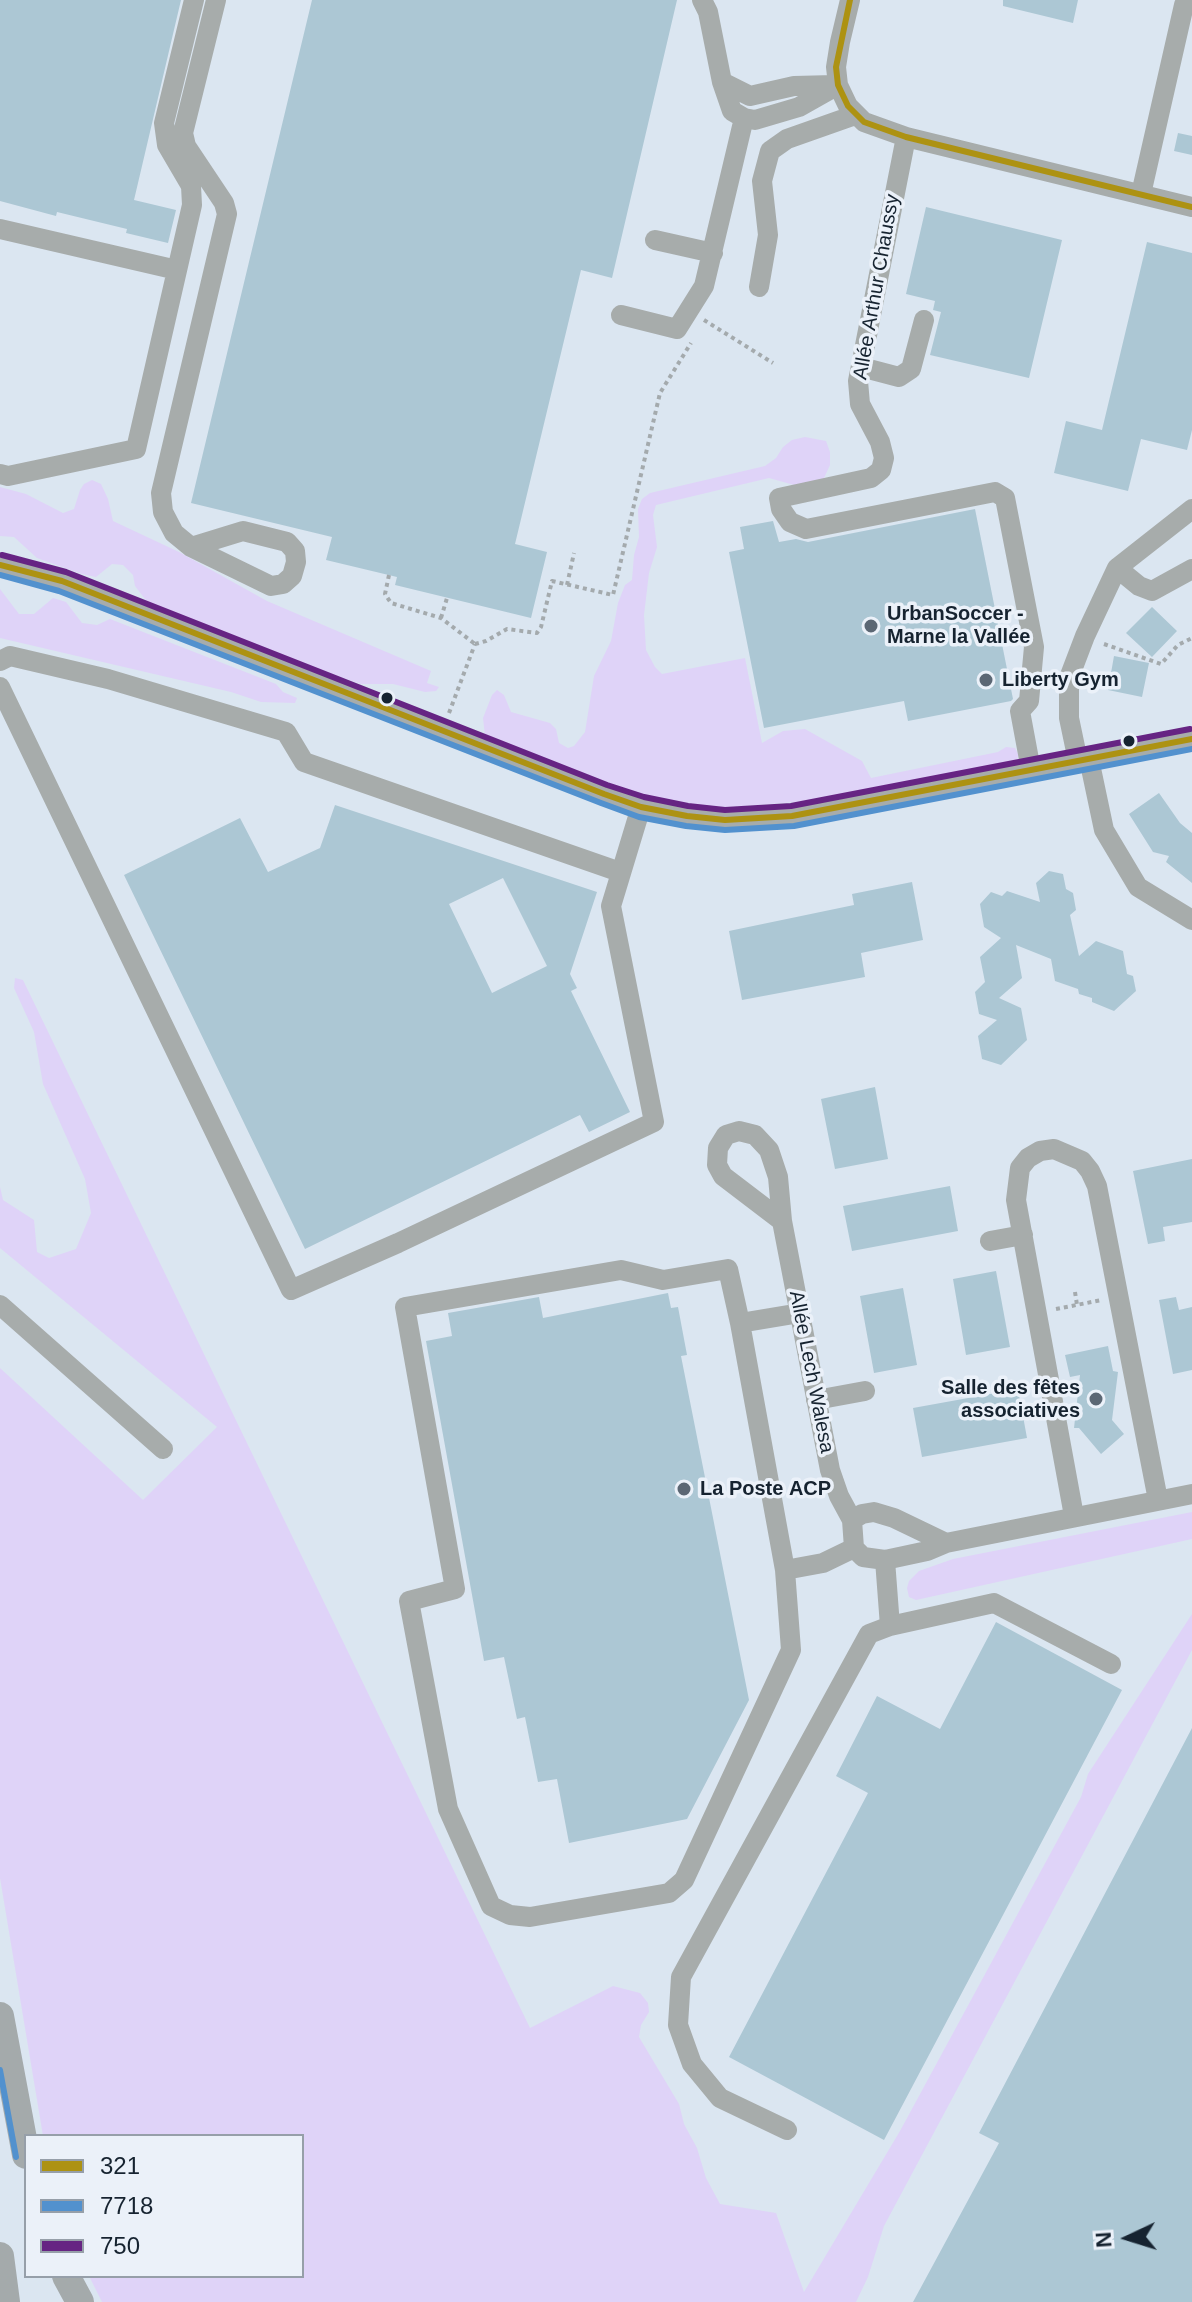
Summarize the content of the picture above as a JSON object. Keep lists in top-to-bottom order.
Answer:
{
  "streets": {
    "street": ["Allée Arthur Chaussy", "Allée Lech Walesa"]
  },
  "places": [
    "UrbanSoccer - Marne la Vallée",
    "Liberty Gym",
    "Salle des fêtes associatives",
    "La Poste ACP"
  ],
  "lines": ["transit line 321", "transit line 750", "transit line 7718"],
  "legend": ["321", "7718", "750"],
  "north": "left"
}
